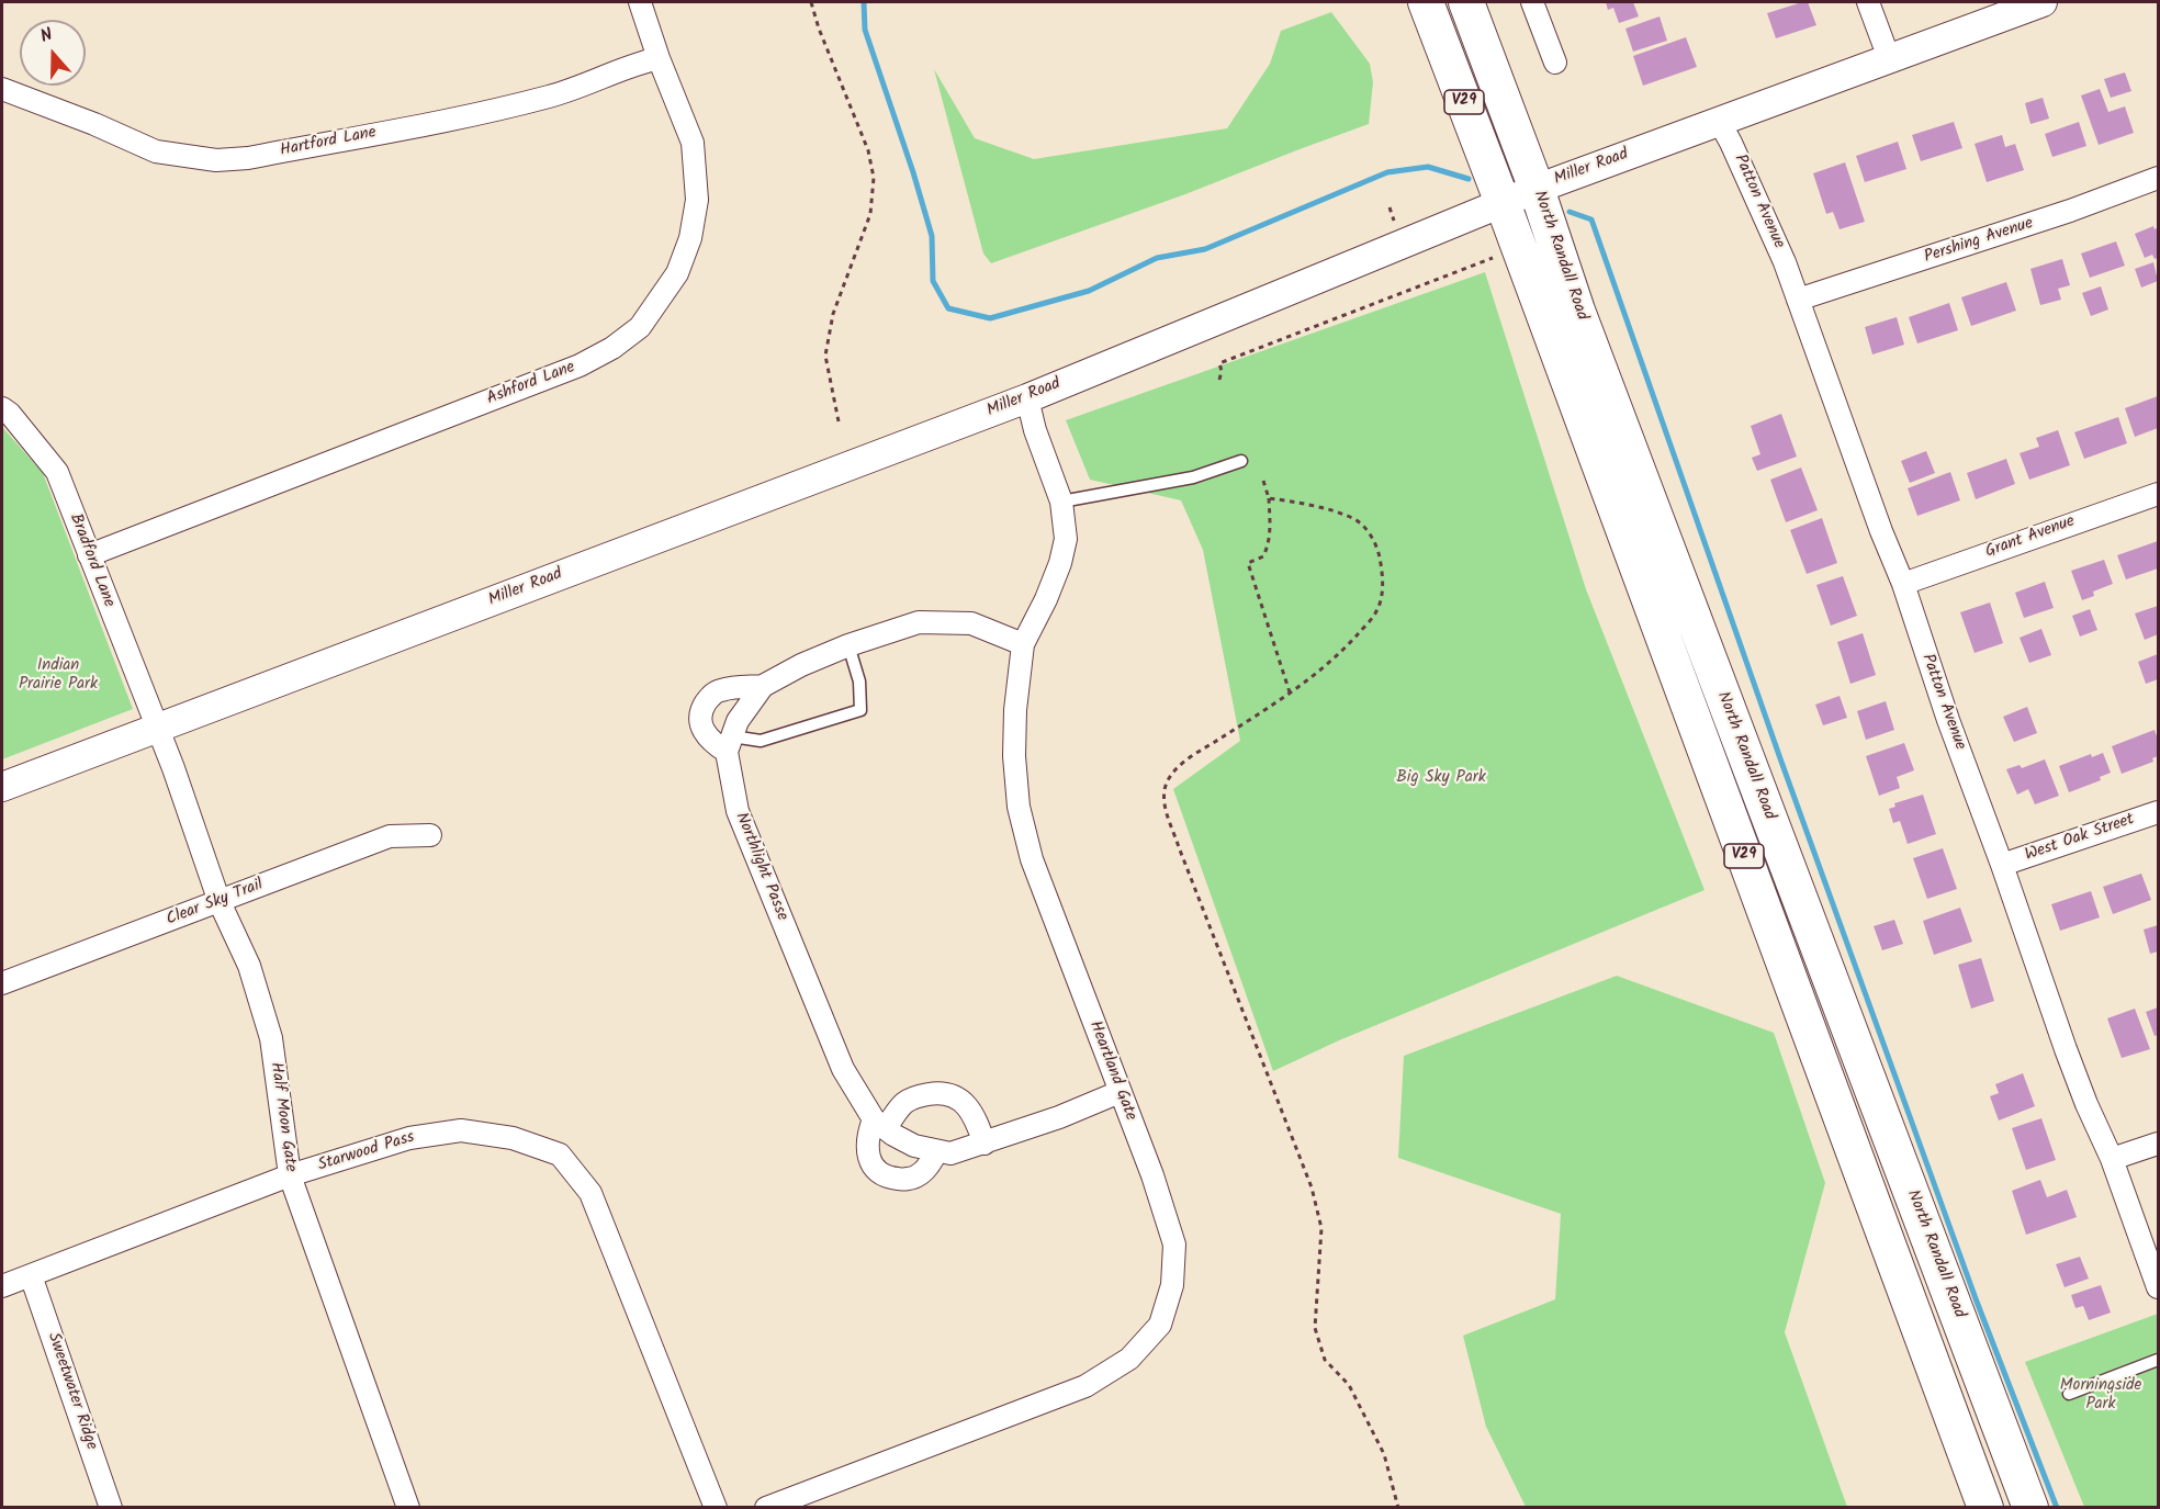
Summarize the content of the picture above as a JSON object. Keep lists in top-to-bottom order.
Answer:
{
  "streets": {
    "main road": ["V29", "North Randall Road"],
    "street": [
      "Hartford Lane",
      "Miller Road",
      "Patton Avenue",
      "Pershing Avenue",
      "Ashford Lane",
      "Grant Avenue",
      "Bradford Lane",
      "West Oak Street",
      "Northlight Passe",
      "Clear Sky Trail",
      "Heartland Gate",
      "Half Moon Gate",
      "Starwood Pass",
      "Sweetwater Ridge"
    ]
  },
  "crossings": [
    ["V29", "Miller Road"],
    ["Hartford Lane", "Ashford Lane"],
    ["Miller Road", "Patton Avenue"],
    ["Miller Road", "North Randall Road"],
    ["Miller Road", "Bradford Lane"],
    ["Miller Road", "Heartland Gate"],
    ["Miller Road", "Half Moon Gate"],
    ["Patton Avenue", "Pershing Avenue"],
    ["Patton Avenue", "Grant Avenue"],
    ["Patton Avenue", "West Oak Street"],
    ["Ashford Lane", "Bradford Lane"],
    ["Bradford Lane", "Half Moon Gate"],
    ["Northlight Passe", "Heartland Gate"],
    ["Clear Sky Trail", "Half Moon Gate"],
    ["Half Moon Gate", "Starwood Pass"],
    ["Starwood Pass", "Sweetwater Ridge"]
  ],
  "parks": ["Indian Prairie Park", "Big Sky Park", "Morningside Park"],
  "north": "top"
}
